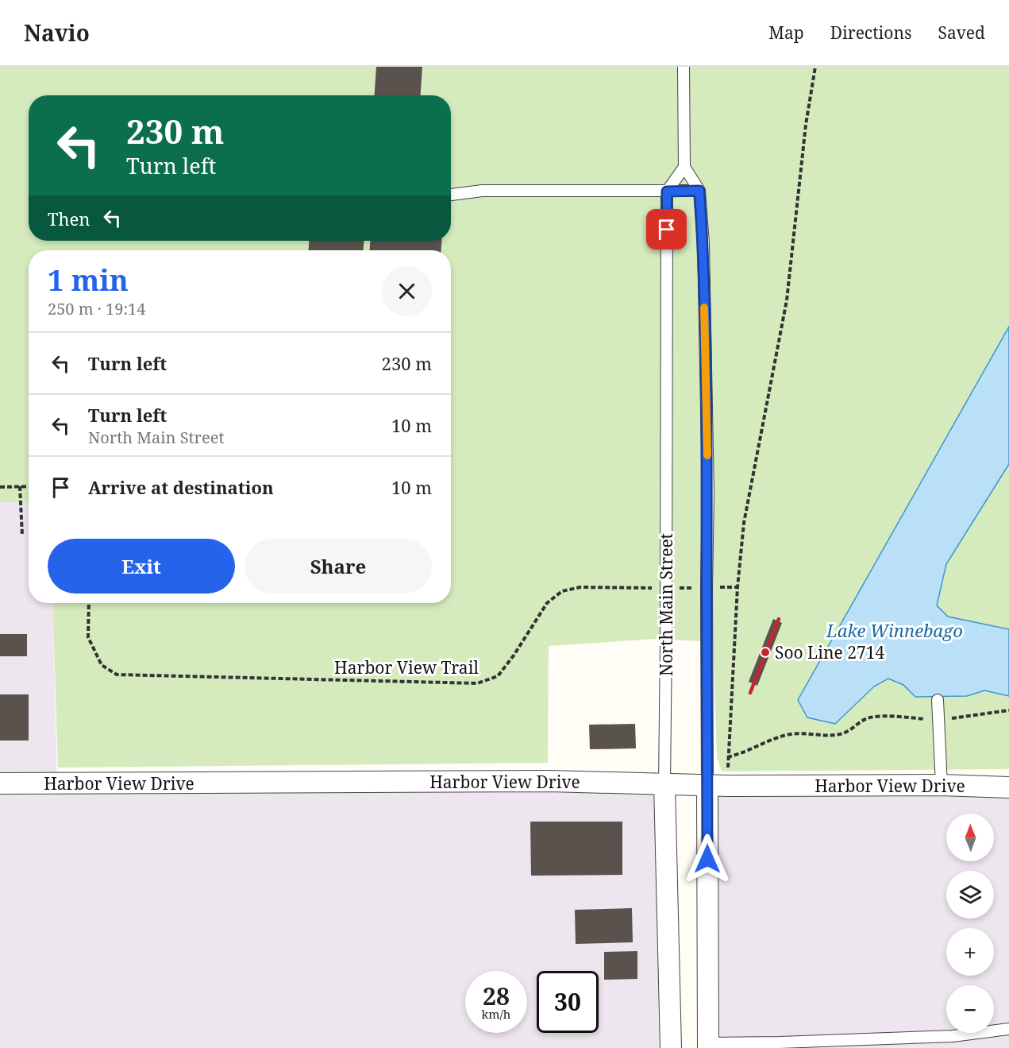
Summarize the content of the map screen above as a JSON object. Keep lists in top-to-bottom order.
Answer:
{
  "streets": {
    "street": ["North Main Street", "Harbor View Drive"],
    "path": ["Harbor View Trail"]
  },
  "crossings": [
    ["North Main Street", "Harbor View Trail"],
    ["North Main Street", "Harbor View Drive"]
  ],
  "water": ["Lake Winnebago"],
  "places": ["Soo Line 2714"],
  "north": "top",
  "page": {
    "header": "Navio",
    "nav": ["Map", "Directions", "Saved"],
    "turn": ["230 m", "Turn left"],
    "then": "Then",
    "heading": ["1 min", "250 m · 19:14"],
    "list": [
      {
        "name": "Turn left",
        "value": "230 m"
      },
      {
        "name": "Turn left",
        "note": "North Main Street",
        "value": "10 m"
      },
      {
        "name": "Arrive at destination",
        "value": "10 m"
      }
    ],
    "buttons": ["Exit", "Share"],
    "map_buttons": ["+", "−"],
    "speed": "28 km/h",
    "limit": "30"
  }
}
